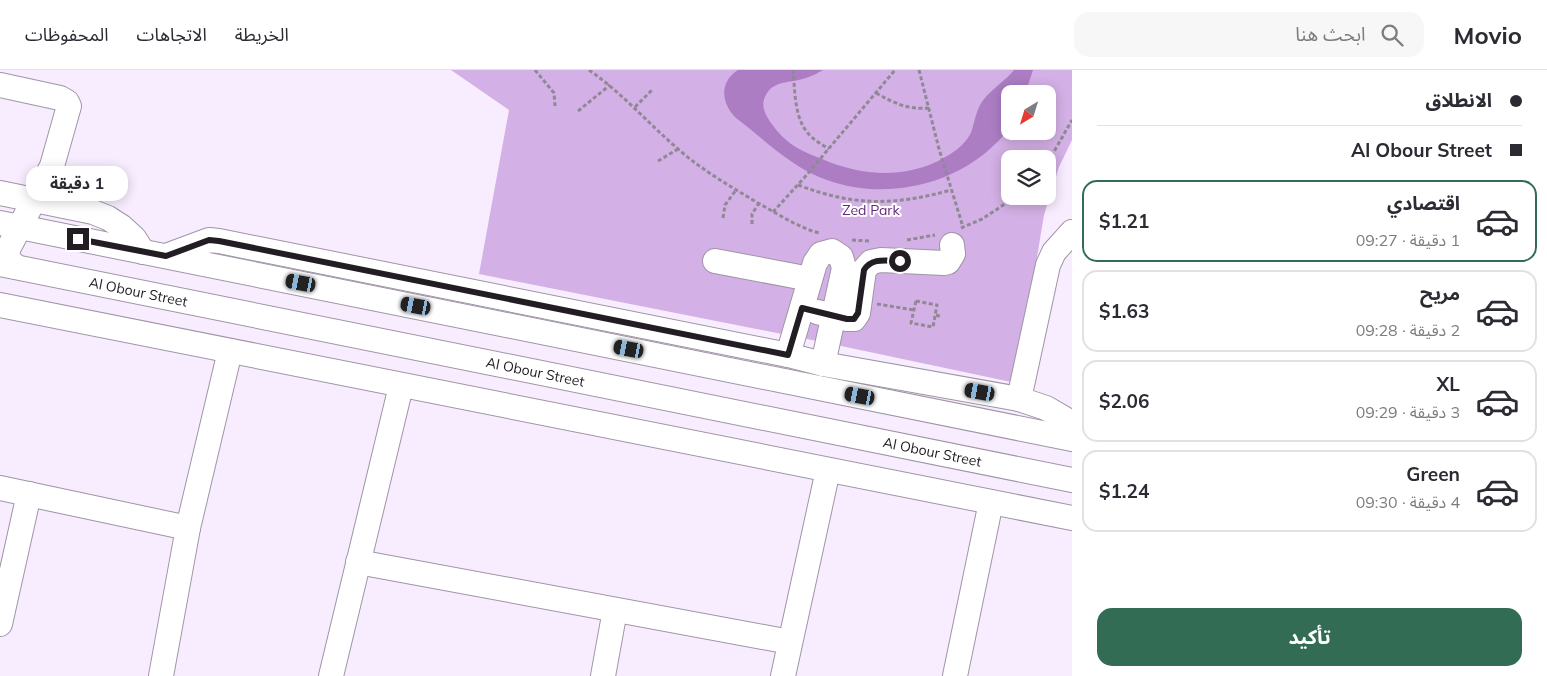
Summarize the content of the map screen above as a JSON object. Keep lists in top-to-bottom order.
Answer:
{
  "streets": {
    "street": ["Al Obour Street"]
  },
  "parks": ["Zed Park"],
  "north": "bottom left",
  "page": {
    "header": "Movio",
    "search": "ابحث هنا",
    "nav": ["الخريطة", "الاتجاهات", "المحفوظات"],
    "banner": ["الانطلاق", "Al Obour Street"],
    "bubble": "1 دقيقة",
    "list": [
      {
        "name": "اقتصادي",
        "note": "1 دقيقة · 09:27",
        "value": "$1.21"
      },
      {
        "name": "مريح",
        "note": "2 دقيقة · 09:28",
        "value": "$1.63"
      },
      {
        "name": "XL",
        "note": "3 دقيقة · 09:29",
        "value": "$2.06"
      },
      {
        "name": "Green",
        "note": "4 دقيقة · 09:30",
        "value": "$1.24"
      }
    ],
    "buttons": "تأكيد"
  }
}
